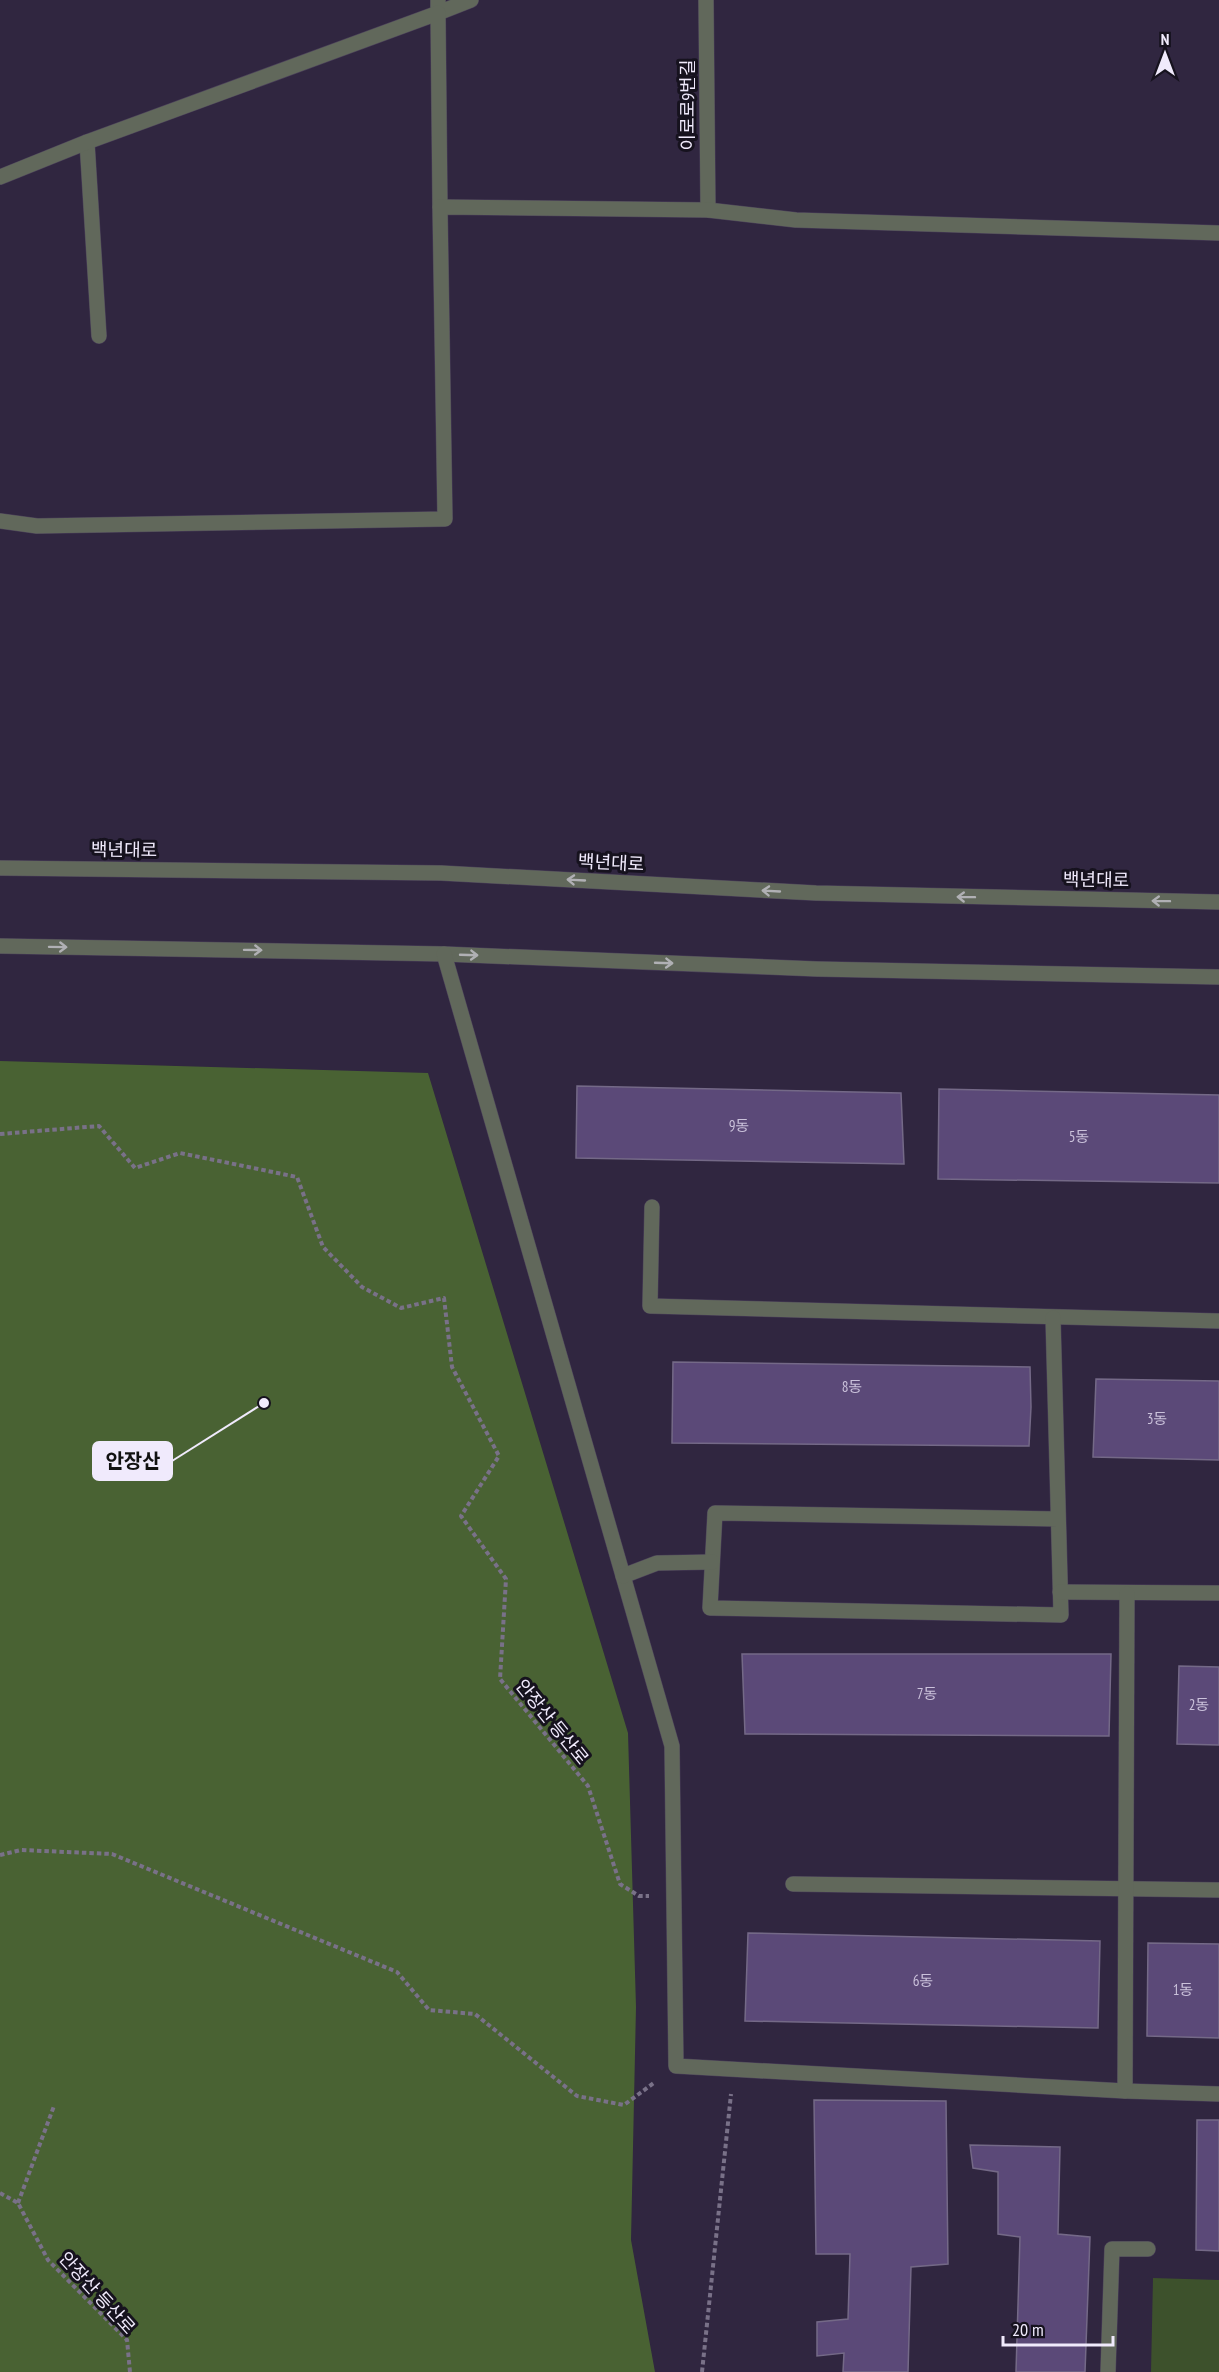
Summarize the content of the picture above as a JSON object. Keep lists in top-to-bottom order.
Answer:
{
  "streets": {
    "street": ["이로로9번길", "백년대로"],
    "path": ["안장산 등산로"]
  },
  "places": ["안장산"],
  "house_numbers": [
    "9동",
    "5동",
    "8동",
    "3동",
    "7동",
    "2동",
    "6동",
    "1동"
  ],
  "scale_bar": "20 m",
  "north": "top"
}
